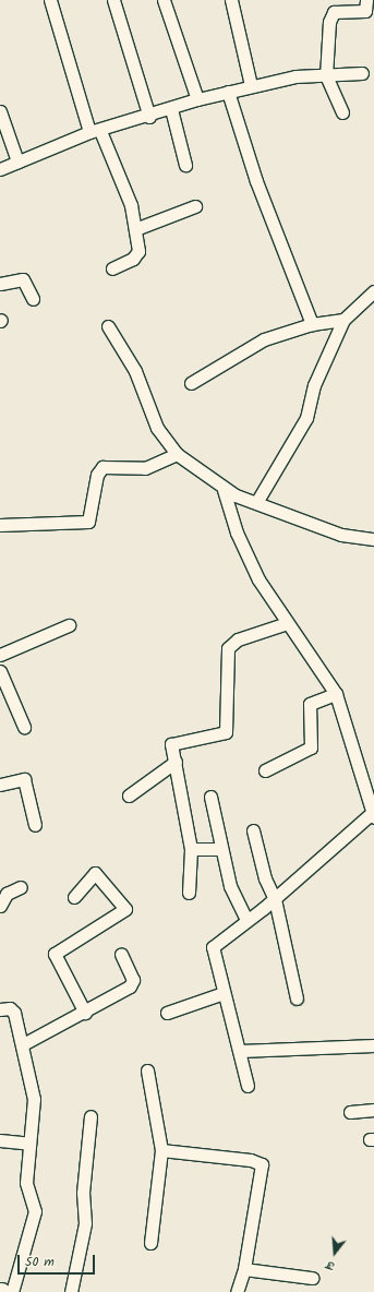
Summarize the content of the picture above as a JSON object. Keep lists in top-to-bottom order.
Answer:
{
  "scale_bar": "50 m",
  "north": "bottom"
}
